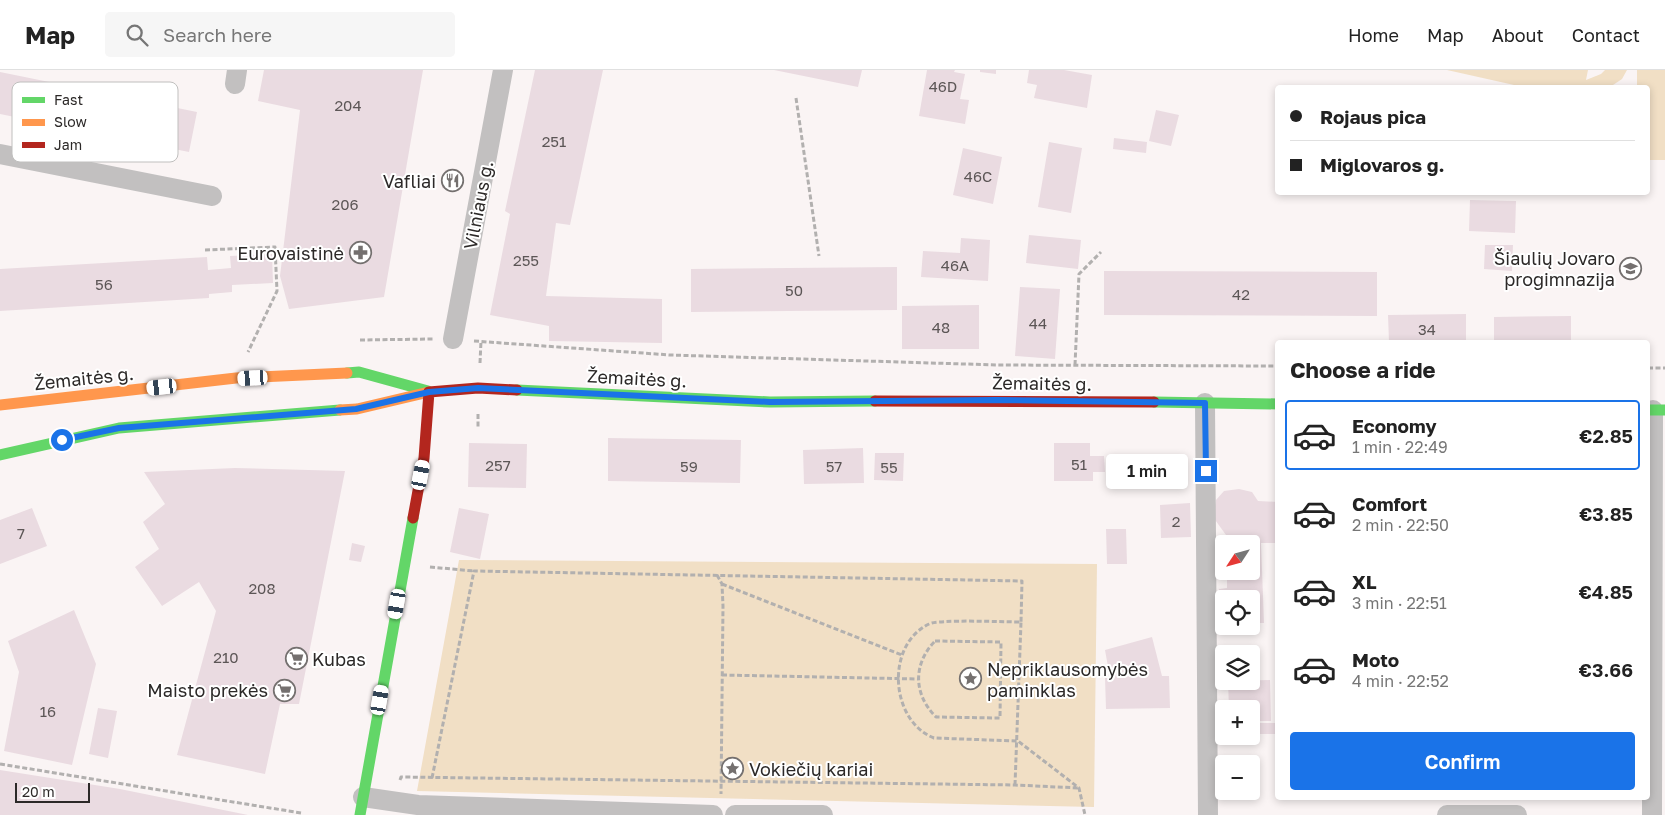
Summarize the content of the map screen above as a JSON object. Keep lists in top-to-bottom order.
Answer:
{
  "streets": {
    "main road": ["Žemaitės g."],
    "street": ["Vilniaus g."]
  },
  "places": {
    "restaurant": ["Vafliai"],
    "pharmacy": ["Eurovaistinė"],
    "school or university": ["Šiaulių Jovaro progimnazija"],
    "supermarket": ["Kubas", "Maisto prekės"],
    "place": ["Nepriklausomybės paminklas", "Vokiečių kariai"]
  },
  "house_numbers": [
    "46D",
    "204",
    "251",
    "46C",
    "206",
    "255",
    "46A",
    "56",
    "50",
    "42",
    "44",
    "48",
    "34",
    "51",
    "257",
    "59",
    "57",
    "55",
    "2",
    "7",
    "208",
    "210",
    "16"
  ],
  "legend": ["Fast", "Slow", "Jam"],
  "scale_bar": "20 m",
  "north": "bottom left",
  "page": {
    "header": "Map",
    "search": "Search here",
    "nav": [
      "Home",
      "Map",
      "About",
      "Contact"
    ],
    "banner": ["Rojaus pica", "Miglovaros g."],
    "heading": "Choose a ride",
    "list": [
      {
        "name": "Economy",
        "note": "1 min · 22:49",
        "value": "€2.85"
      },
      {
        "name": "Comfort",
        "note": "2 min · 22:50",
        "value": "€3.85"
      },
      {
        "name": "XL",
        "note": "3 min · 22:51",
        "value": "€4.85"
      },
      {
        "name": "Moto",
        "note": "4 min · 22:52",
        "value": "€3.66"
      }
    ],
    "bubble": "1 min",
    "map_buttons": ["+", "−"],
    "buttons": "Confirm",
    "scale": "20 m"
  }
}
